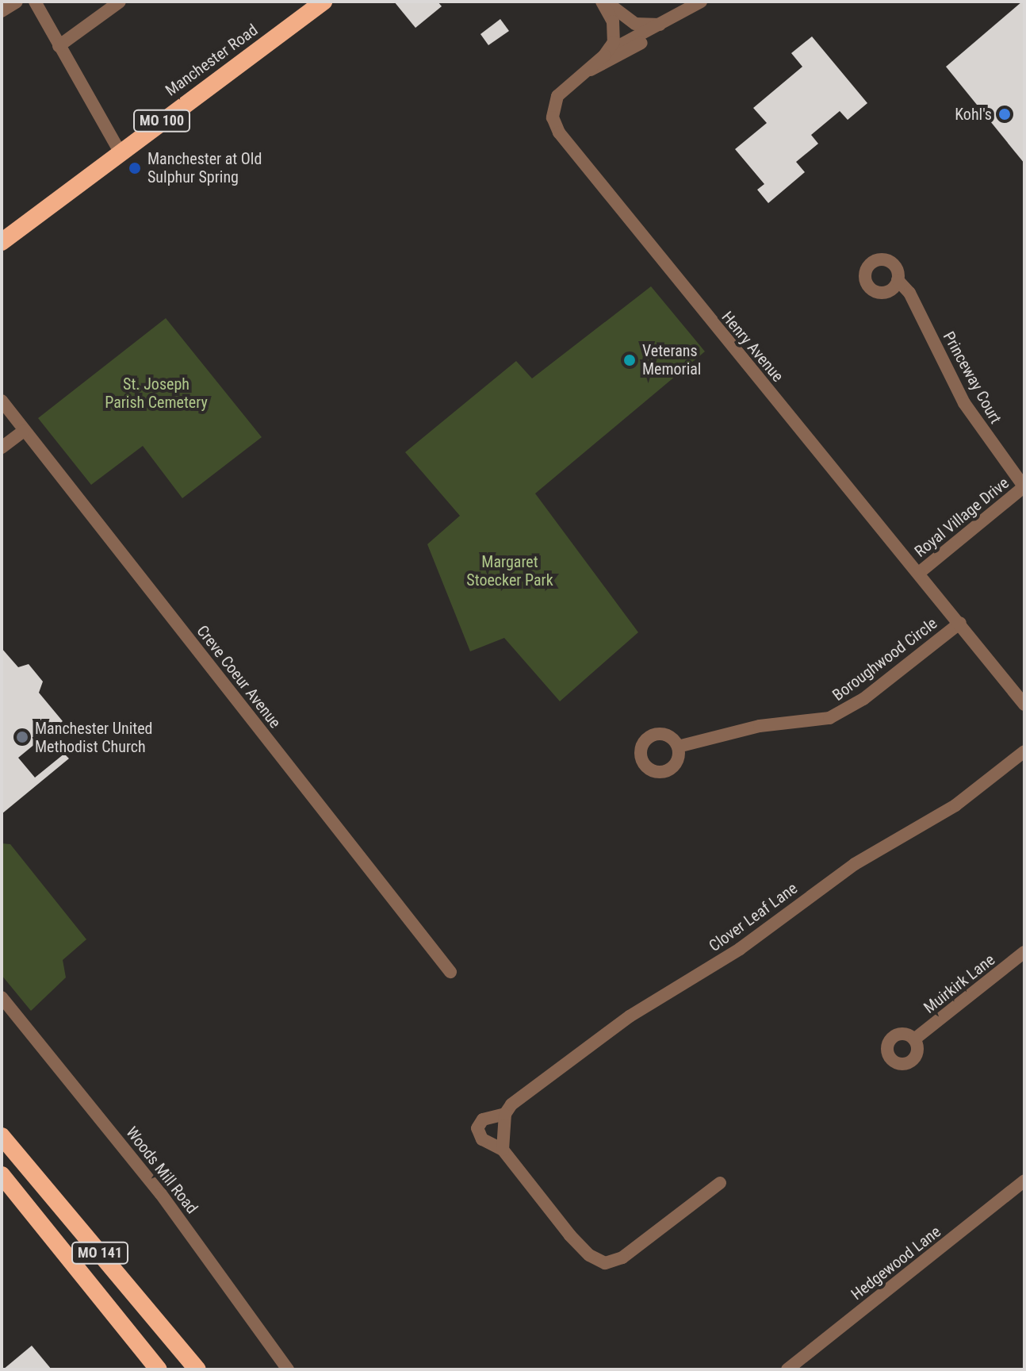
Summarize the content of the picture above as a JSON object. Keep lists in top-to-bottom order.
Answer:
{
  "streets": {
    "highway": ["Manchester Road", "MO 100", "MO 141"],
    "street": [
      "Henry Avenue",
      "Princeway Court",
      "Royal Village Drive",
      "Boroughwood Circle",
      "Creve Coeur Avenue",
      "Clover Leaf Lane",
      "Muirkirk Lane",
      "Woods Mill Road",
      "Hedgewood Lane"
    ]
  },
  "crossings": [
    ["Henry Avenue", "Royal Village Drive"],
    ["Henry Avenue", "Boroughwood Circle"],
    ["Princeway Court", "Royal Village Drive"]
  ],
  "parks": ["St. Joseph Parish Cemetery", "Margaret Stoecker Park"],
  "places": [
    "Kohl's",
    "Manchester at Old Sulphur Spring",
    "Veterans Memorial",
    "Manchester United Methodist Church"
  ]
}
